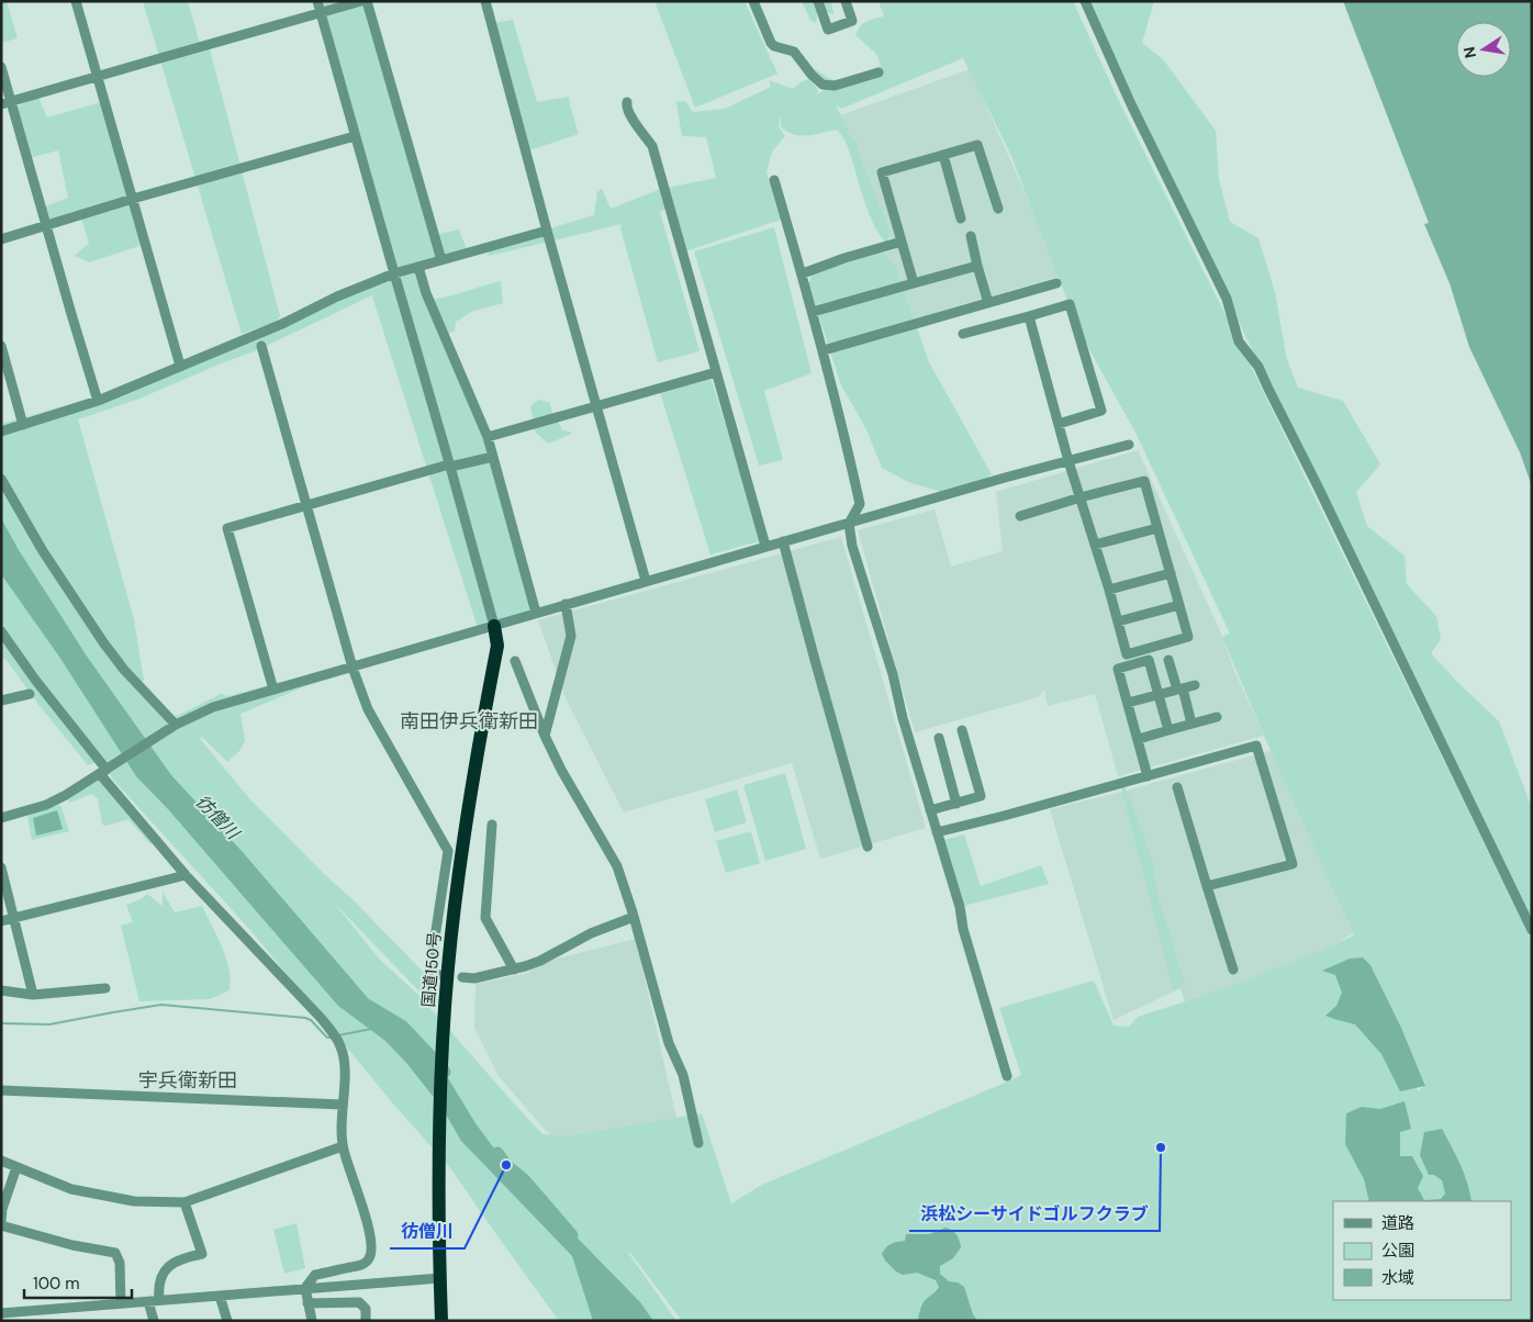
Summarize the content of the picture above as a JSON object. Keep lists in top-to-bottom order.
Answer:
{
  "streets": {
    "highway": ["国道150号"]
  },
  "districts": ["南田伊兵衛新田", "宇兵衛新田"],
  "water": ["彷僧川"],
  "places": ["浜松シーサイドゴルフクラブ", "彷僧川"],
  "legend": ["道路", "公園", "水域"],
  "scale_bar": "100 m",
  "north": "left"
}
